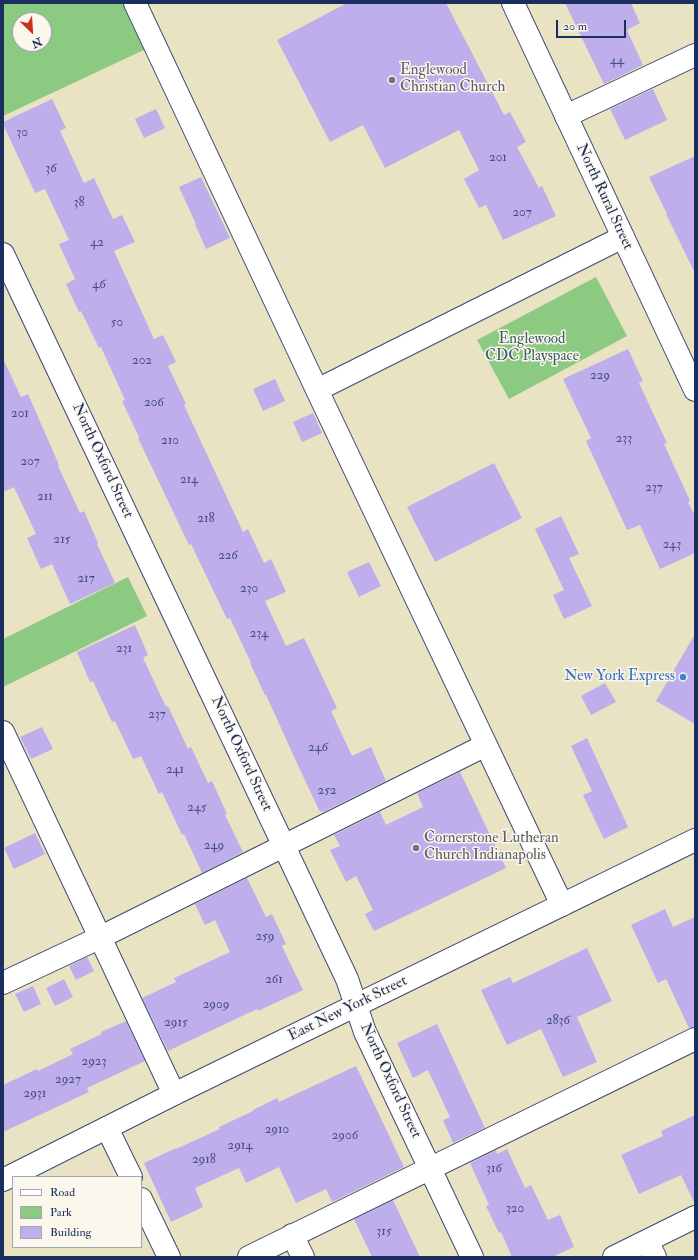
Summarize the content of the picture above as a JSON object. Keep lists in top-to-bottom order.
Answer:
{
  "streets": {
    "street": ["North Rural Street", "North Oxford Street", "East New York Street"]
  },
  "crossings": [
    ["North Oxford Street", "East New York Street"]
  ],
  "parks": ["Englewood CDC Playspace"],
  "places": ["Englewood Christian Church", "New York Express", "Cornerstone Lutheran Church Indianapolis"],
  "house_numbers": [
    "44",
    "30",
    "201",
    "36",
    "38",
    "207",
    "42",
    "46",
    "50",
    "202",
    "229",
    "206",
    "201",
    "233",
    "210",
    "207",
    "214",
    "237",
    "211",
    "218",
    "215",
    "243",
    "226",
    "217",
    "230",
    "234",
    "231",
    "237",
    "246",
    "241",
    "252",
    "245",
    "249",
    "259",
    "261",
    "2909",
    "2836",
    "2915",
    "2923",
    "2927",
    "2931",
    "2910",
    "2906",
    "2914",
    "2918",
    "316",
    "320",
    "315"
  ],
  "legend": ["Road", "Park", "Building"],
  "scale_bar": "20 m",
  "north": "bottom right"
}
